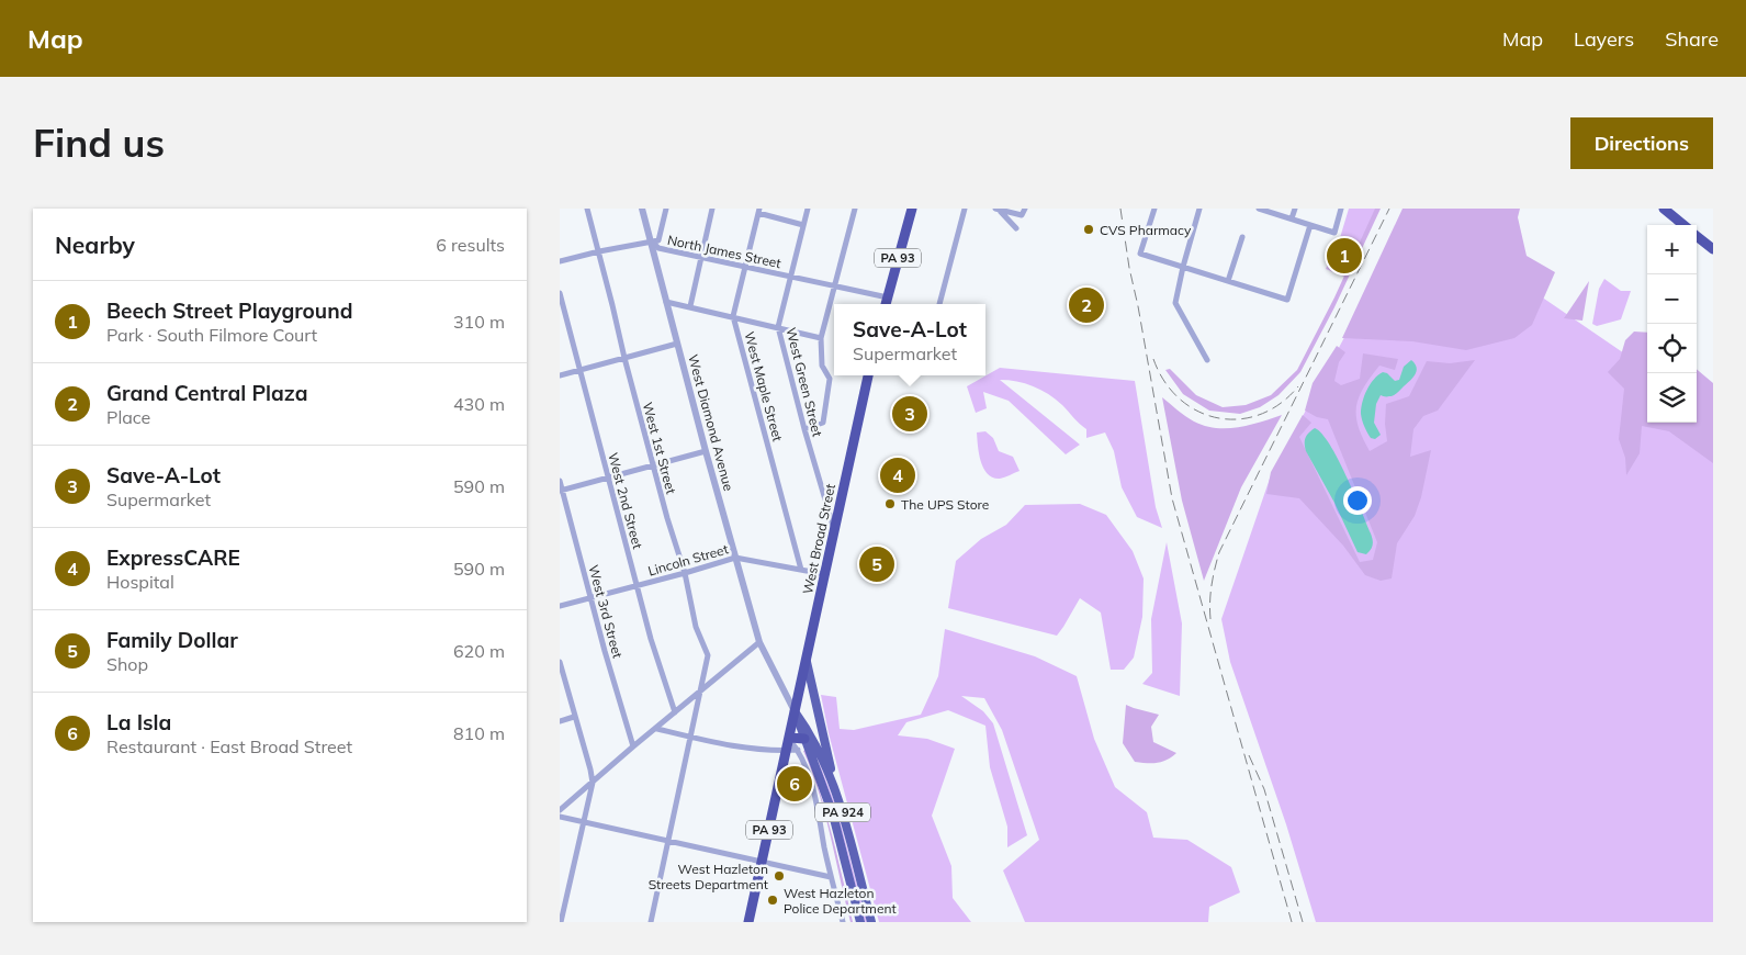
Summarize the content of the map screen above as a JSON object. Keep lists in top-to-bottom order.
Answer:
{
  "streets": {
    "highway": ["PA 93", "West Broad Street"],
    "main road": ["PA 924"],
    "street": [
      "North James Street",
      "West Green Street",
      "West Maple Street",
      "West Diamond Avenue",
      "West 1st Street",
      "West 2nd Street",
      "Lincoln Street",
      "West 3rd Street"
    ]
  },
  "crossings": [
    ["North James Street", "PA 93"],
    ["North James Street", "West Green Street"],
    ["North James Street", "West Maple Street"],
    ["North James Street", "West Diamond Avenue"],
    ["North James Street", "West 1st Street"],
    ["PA 93", "West Diamond Avenue"],
    ["PA 93", "West Broad Street"],
    ["PA 93", "PA 924"],
    ["West Green Street", "West Broad Street"],
    ["West Maple Street", "Lincoln Street"],
    ["West Diamond Avenue", "West Broad Street"],
    ["West Diamond Avenue", "Lincoln Street"],
    ["West Diamond Avenue", "PA 924"],
    ["West 1st Street", "Lincoln Street"],
    ["West 2nd Street", "Lincoln Street"],
    ["West Broad Street", "Lincoln Street"],
    ["West Broad Street", "PA 924"],
    ["Lincoln Street", "West 3rd Street"]
  ],
  "places": [
    "CVS Pharmacy",
    "The UPS Store",
    "West Hazleton Streets Department",
    "West Hazleton Police Department"
  ],
  "page": {
    "header": "Map",
    "nav": ["Map", "Layers", "Share"],
    "buttons": "Directions",
    "title": "Find us",
    "heading": ["Nearby", "6 results"],
    "map_buttons": ["+", "−"],
    "pins": [
      "1",
      "2",
      "3",
      "4",
      "5",
      "6"
    ],
    "list": [
      {
        "mark": "1",
        "name": "Beech Street Playground",
        "note": "Park · South Filmore Court",
        "value": "310 m"
      },
      {
        "mark": "2",
        "name": "Grand Central Plaza",
        "note": "Place",
        "value": "430 m"
      },
      {
        "mark": "3",
        "name": "Save-A-Lot",
        "note": "Supermarket",
        "value": "590 m"
      },
      {
        "mark": "4",
        "name": "ExpressCARE",
        "note": "Hospital",
        "value": "590 m"
      },
      {
        "mark": "5",
        "name": "Family Dollar",
        "note": "Shop",
        "value": "620 m"
      },
      {
        "mark": "6",
        "name": "La Isla",
        "note": "Restaurant · East Broad Street",
        "value": "810 m"
      }
    ],
    "popup": ["Save-A-Lot", "Supermarket"]
  }
}
